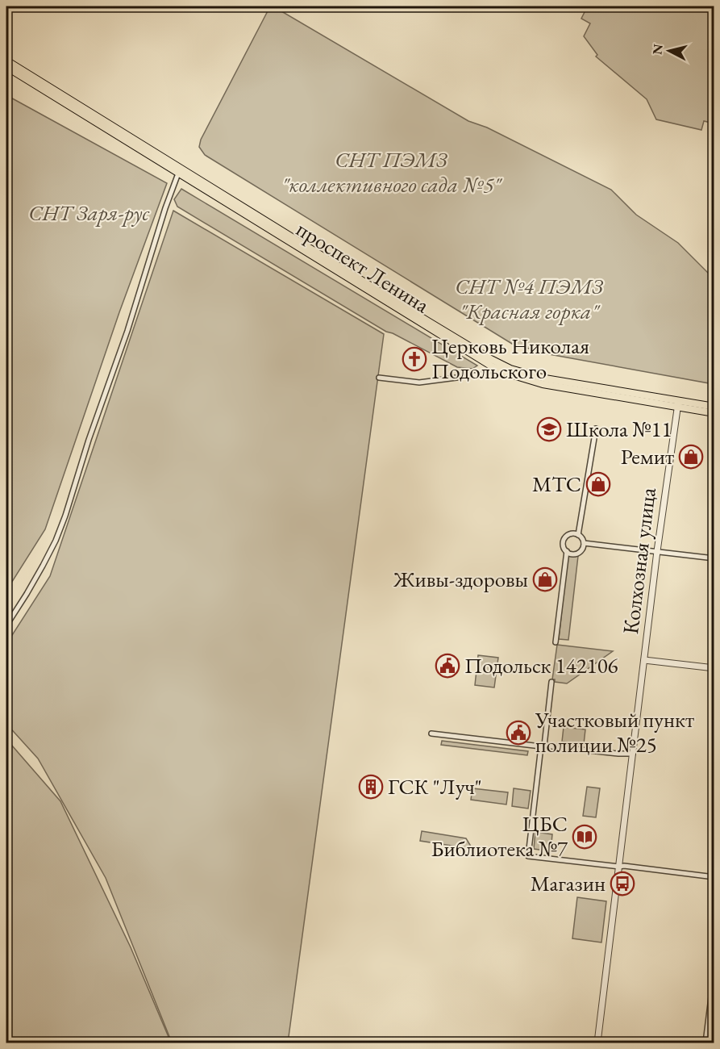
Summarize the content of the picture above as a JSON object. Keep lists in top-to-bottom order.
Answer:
{
  "streets": {
    "main road": ["проспект Ленина"],
    "street": ["Колхозная улица"]
  },
  "crossings": [
    ["проспект Ленина", "Колхозная улица"]
  ],
  "parks": ["СНТ ПЭМЗ \"коллективного сада №5\"", "СНТ Заря-рус", "СНТ №4 ПЭМЗ \"Красная горка\""],
  "places": {
    "church": ["Церковь Николая Подольского"],
    "school or university": ["Школа №11"],
    "shop": ["Ремит", "МТС", "Живы-здоровы"],
    "public building": ["Подольск 142106", "Участковый пункт полиции №25"],
    "building": ["ГСК \"Луч\""],
    "library": ["ЦБС Библиотека №7"],
    "bus stop": ["Магазин"]
  },
  "north": "left"
}
